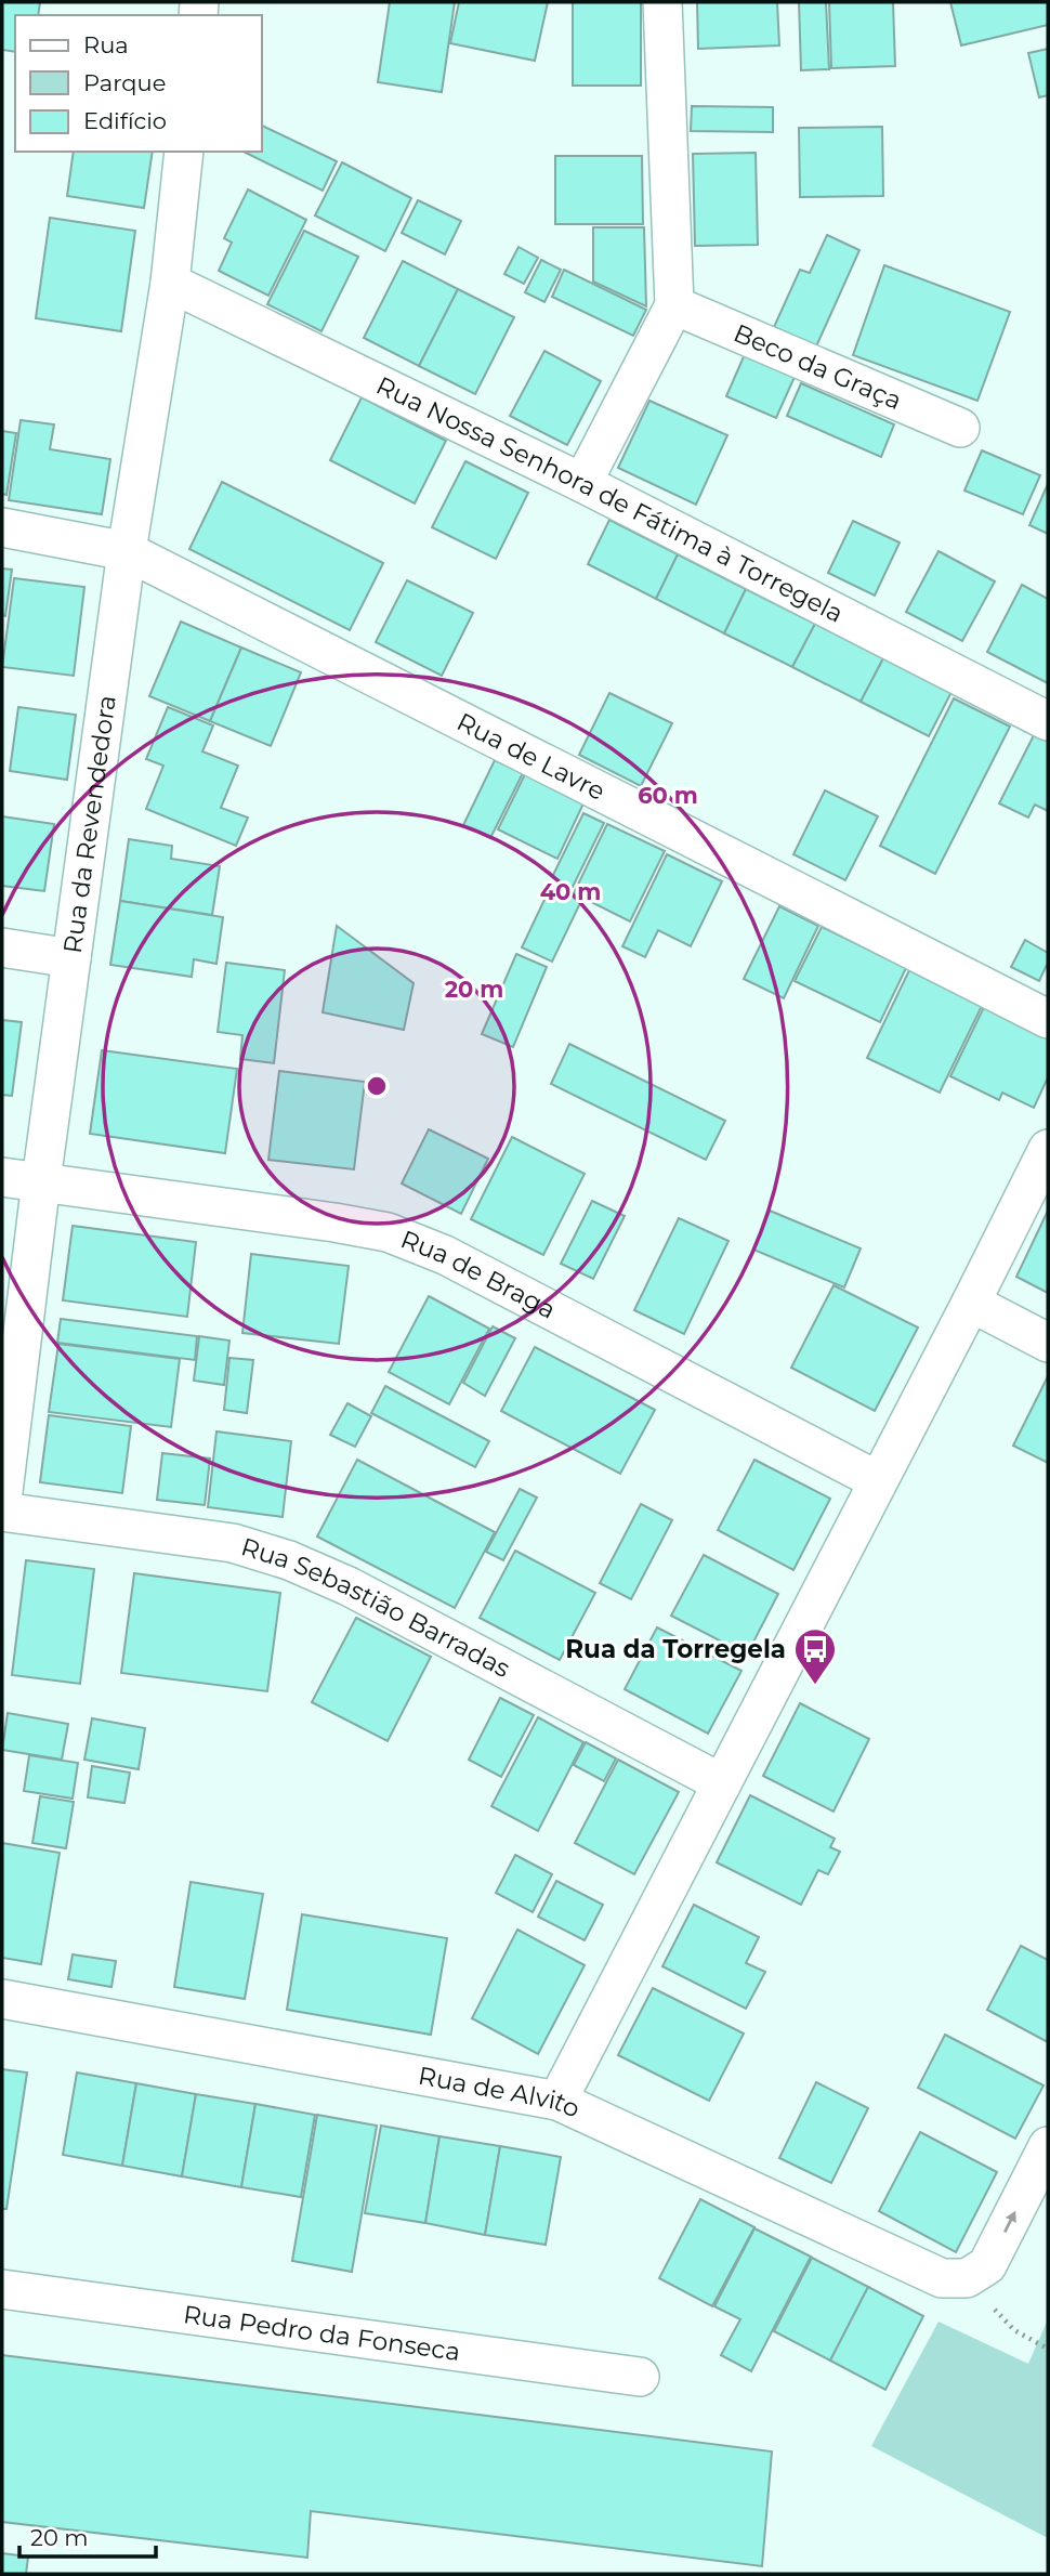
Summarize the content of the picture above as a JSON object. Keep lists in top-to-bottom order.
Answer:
{
  "streets": {
    "street": [
      "Beco da Graça",
      "Rua Nossa Senhora de Fátima à Torregela",
      "Rua de Lavre",
      "Rua da Revendedora",
      "Rua de Braga",
      "Rua Sebastião Barradas",
      "Rua de Alvito",
      "Rua Pedro da Fonseca"
    ]
  },
  "crossings": [
    ["Rua Nossa Senhora de Fátima à Torregela", "Rua da Revendedora"],
    ["Rua de Lavre", "Rua da Revendedora"],
    ["Rua da Revendedora", "Rua de Braga"]
  ],
  "places": {
    "bus stop": ["Rua da Torregela"]
  },
  "legend": ["Rua", "Parque", "Edifício"],
  "scale_bar": "20 m",
  "rings": ["60 m", "40 m", "20 m"]
}
